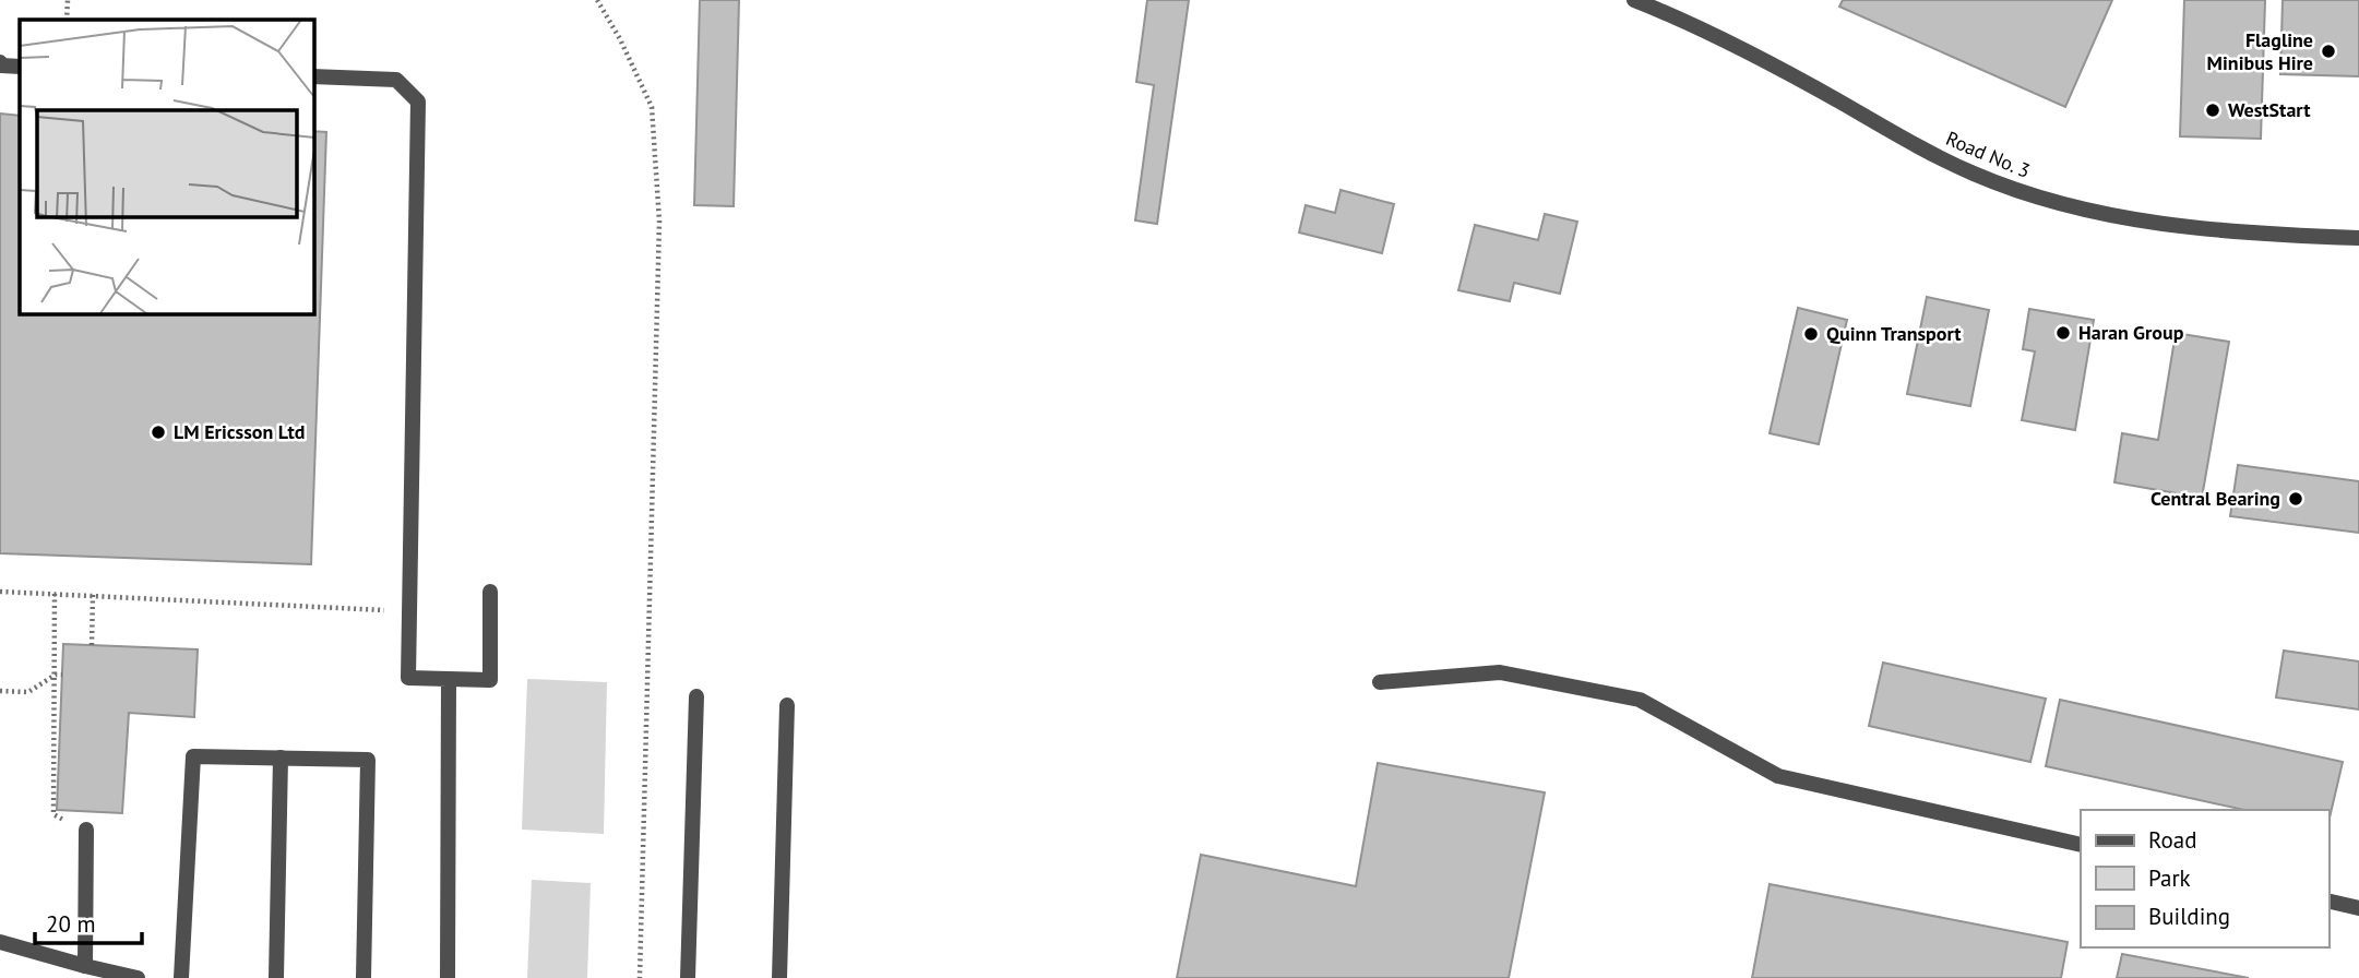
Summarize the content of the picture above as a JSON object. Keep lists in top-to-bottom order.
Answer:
{
  "streets": {
    "street": ["Road No. 3"]
  },
  "places": [
    "Flagline Minibus Hire",
    "WestStart",
    "Haran Group",
    "Quinn Transport",
    "LM Ericsson Ltd",
    "Central Bearing"
  ],
  "legend": ["Road", "Park", "Building"],
  "scale_bar": "20 m"
}
